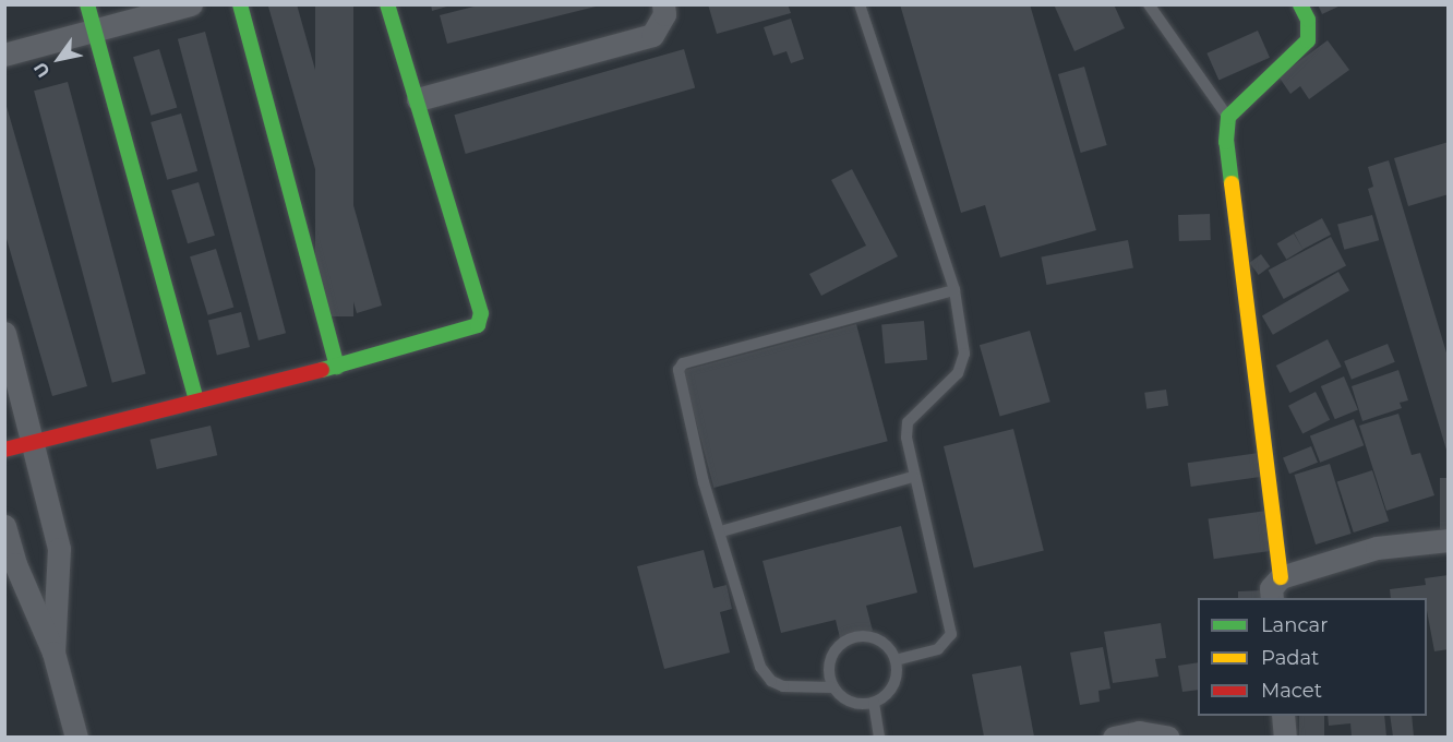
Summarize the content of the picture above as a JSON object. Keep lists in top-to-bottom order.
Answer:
{
  "legend": ["Lancar", "Padat", "Macet"],
  "north": "bottom left"
}
